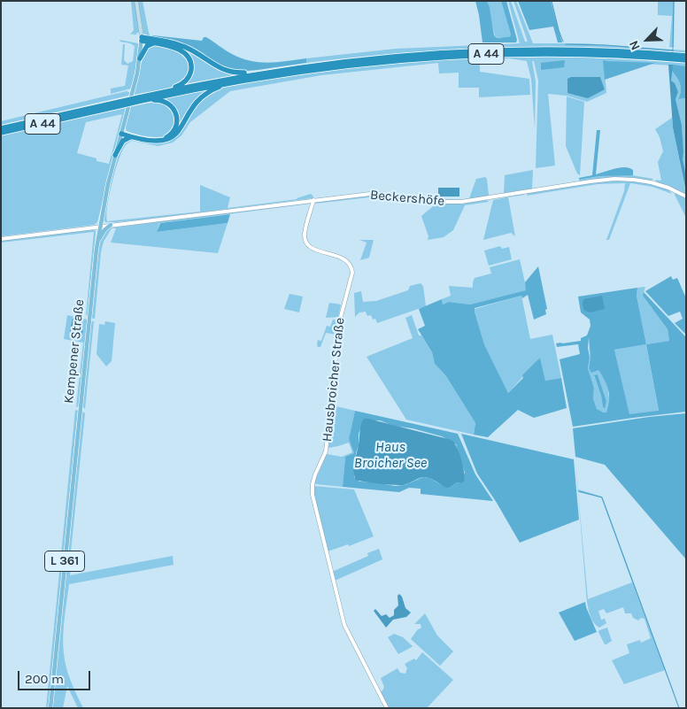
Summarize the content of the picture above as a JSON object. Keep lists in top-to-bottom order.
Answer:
{
  "streets": {
    "highway": ["A 44"],
    "main road": ["Kempener Straße", "L 361"],
    "street": ["Beckershöfe", "Hausbroicher Straße"]
  },
  "crossings": [
    ["Beckershöfe", "Kempener Straße"],
    ["Beckershöfe", "Hausbroicher Straße"],
    ["Beckershöfe", "L 361"],
    ["Kempener Straße", "L 361"]
  ],
  "water": ["Haus Broicher See"],
  "scale_bar": "200 m",
  "north": "bottom left"
}
